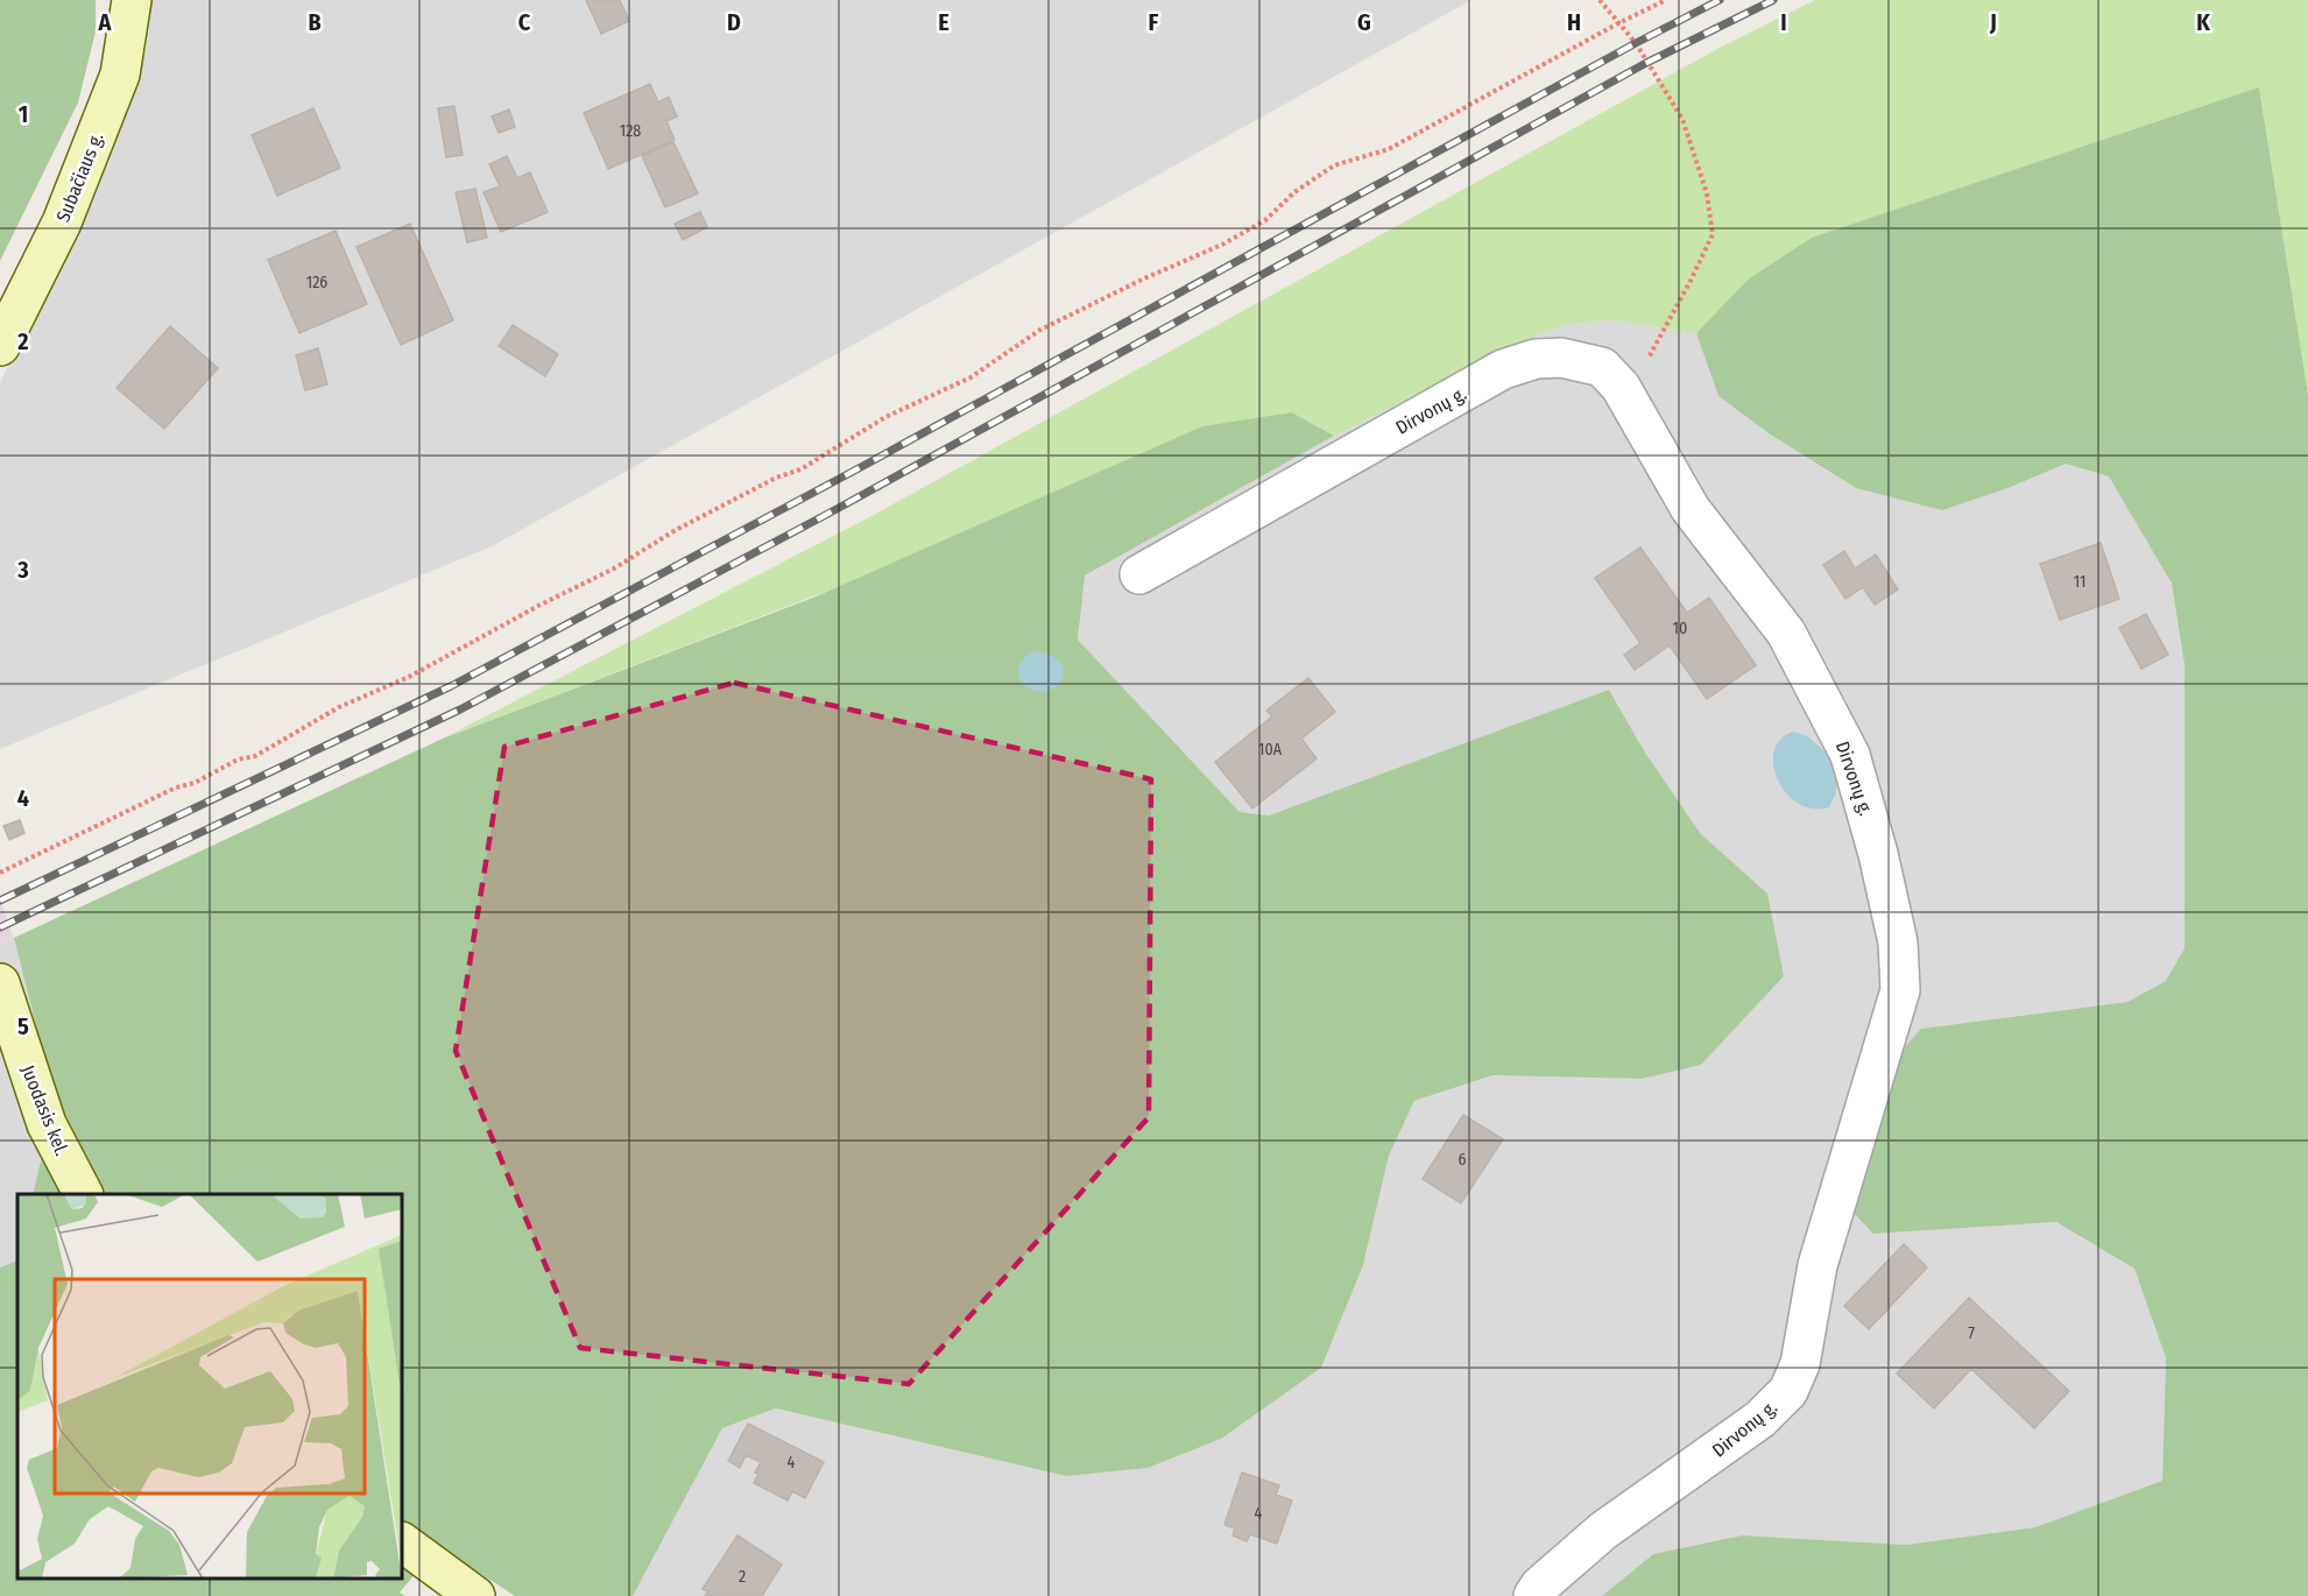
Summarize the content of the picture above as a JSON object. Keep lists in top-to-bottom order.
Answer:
{
  "streets": {
    "street": ["Subačiaus g.", "Dirvonų g.", "Juodasis kel."]
  },
  "house_numbers": [
    "128",
    "126",
    "11",
    "10",
    "10A",
    "6",
    "7",
    "4",
    "4",
    "2"
  ],
  "grid": {
    "columns": [
      "A",
      "B",
      "C",
      "D",
      "E",
      "F",
      "G",
      "H",
      "I",
      "J",
      "K"
    ],
    "rows": [
      "1",
      "2",
      "3",
      "4",
      "5"
    ]
  }
}
